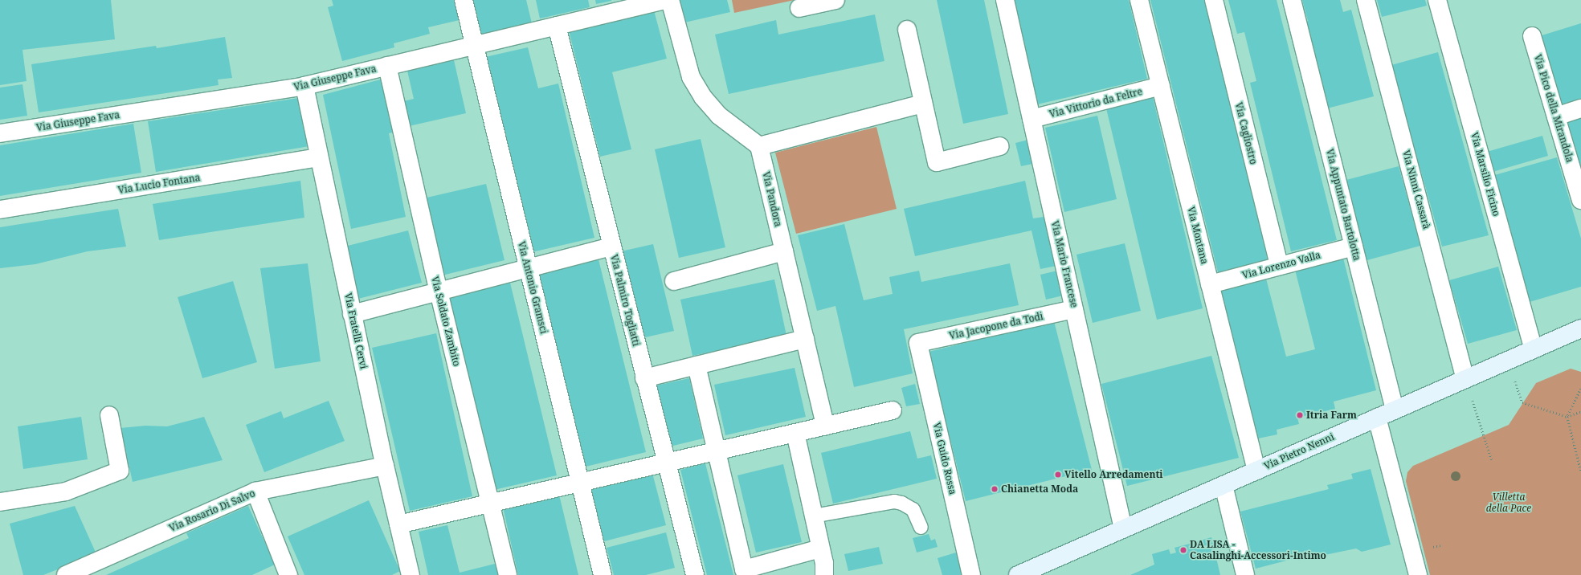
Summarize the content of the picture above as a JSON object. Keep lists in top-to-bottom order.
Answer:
{
  "streets": {
    "main road": ["Via Pietro Nenni"],
    "street": [
      "Via Giuseppe Fava",
      "Via Vittorio da Feltre",
      "Via Pico della Mirandola",
      "Via Cagliostro",
      "Via Marsilio Ficino",
      "Via Lucio Fontana",
      "Via Ninni Cassarà",
      "Via Pandora",
      "Via Appuntato Bartolotta",
      "Via Montana",
      "Via Mario Francese",
      "Via Lorenzo Valla",
      "Via Antonio Gramsci",
      "Via Palmiro Togliatti",
      "Via Soldato Zambito",
      "Via Jacopone da Todi",
      "Via Fratelli Cervi",
      "Via Guido Rossa",
      "Via Rosario Di Salvo"
    ]
  },
  "crossings": [
    ["Via Giuseppe Fava", "Via Antonio Gramsci"],
    ["Via Giuseppe Fava", "Via Palmiro Togliatti"],
    ["Via Giuseppe Fava", "Via Soldato Zambito"],
    ["Via Giuseppe Fava", "Via Fratelli Cervi"],
    ["Via Vittorio da Feltre", "Via Montana"],
    ["Via Vittorio da Feltre", "Via Mario Francese"],
    ["Via Cagliostro", "Via Lorenzo Valla"],
    ["Via Marsilio Ficino", "Via Pietro Nenni"],
    ["Via Lucio Fontana", "Via Fratelli Cervi"],
    ["Via Ninni Cassarà", "Via Pietro Nenni"],
    ["Via Appuntato Bartolotta", "Via Lorenzo Valla"],
    ["Via Appuntato Bartolotta", "Via Pietro Nenni"],
    ["Via Montana", "Via Lorenzo Valla"],
    ["Via Montana", "Via Pietro Nenni"],
    ["Via Mario Francese", "Via Jacopone da Todi"],
    ["Via Mario Francese", "Via Pietro Nenni"],
    ["Via Jacopone da Todi", "Via Guido Rossa"],
    ["Via Fratelli Cervi", "Via Rosario Di Salvo"]
  ],
  "parks": ["Villetta della Pace"],
  "places": [
    "Itria Farm",
    "Vitello Arredamenti",
    "Chianetta Moda",
    "DA LISA - Casalinghi-Accessori-Intimo"
  ]
}
